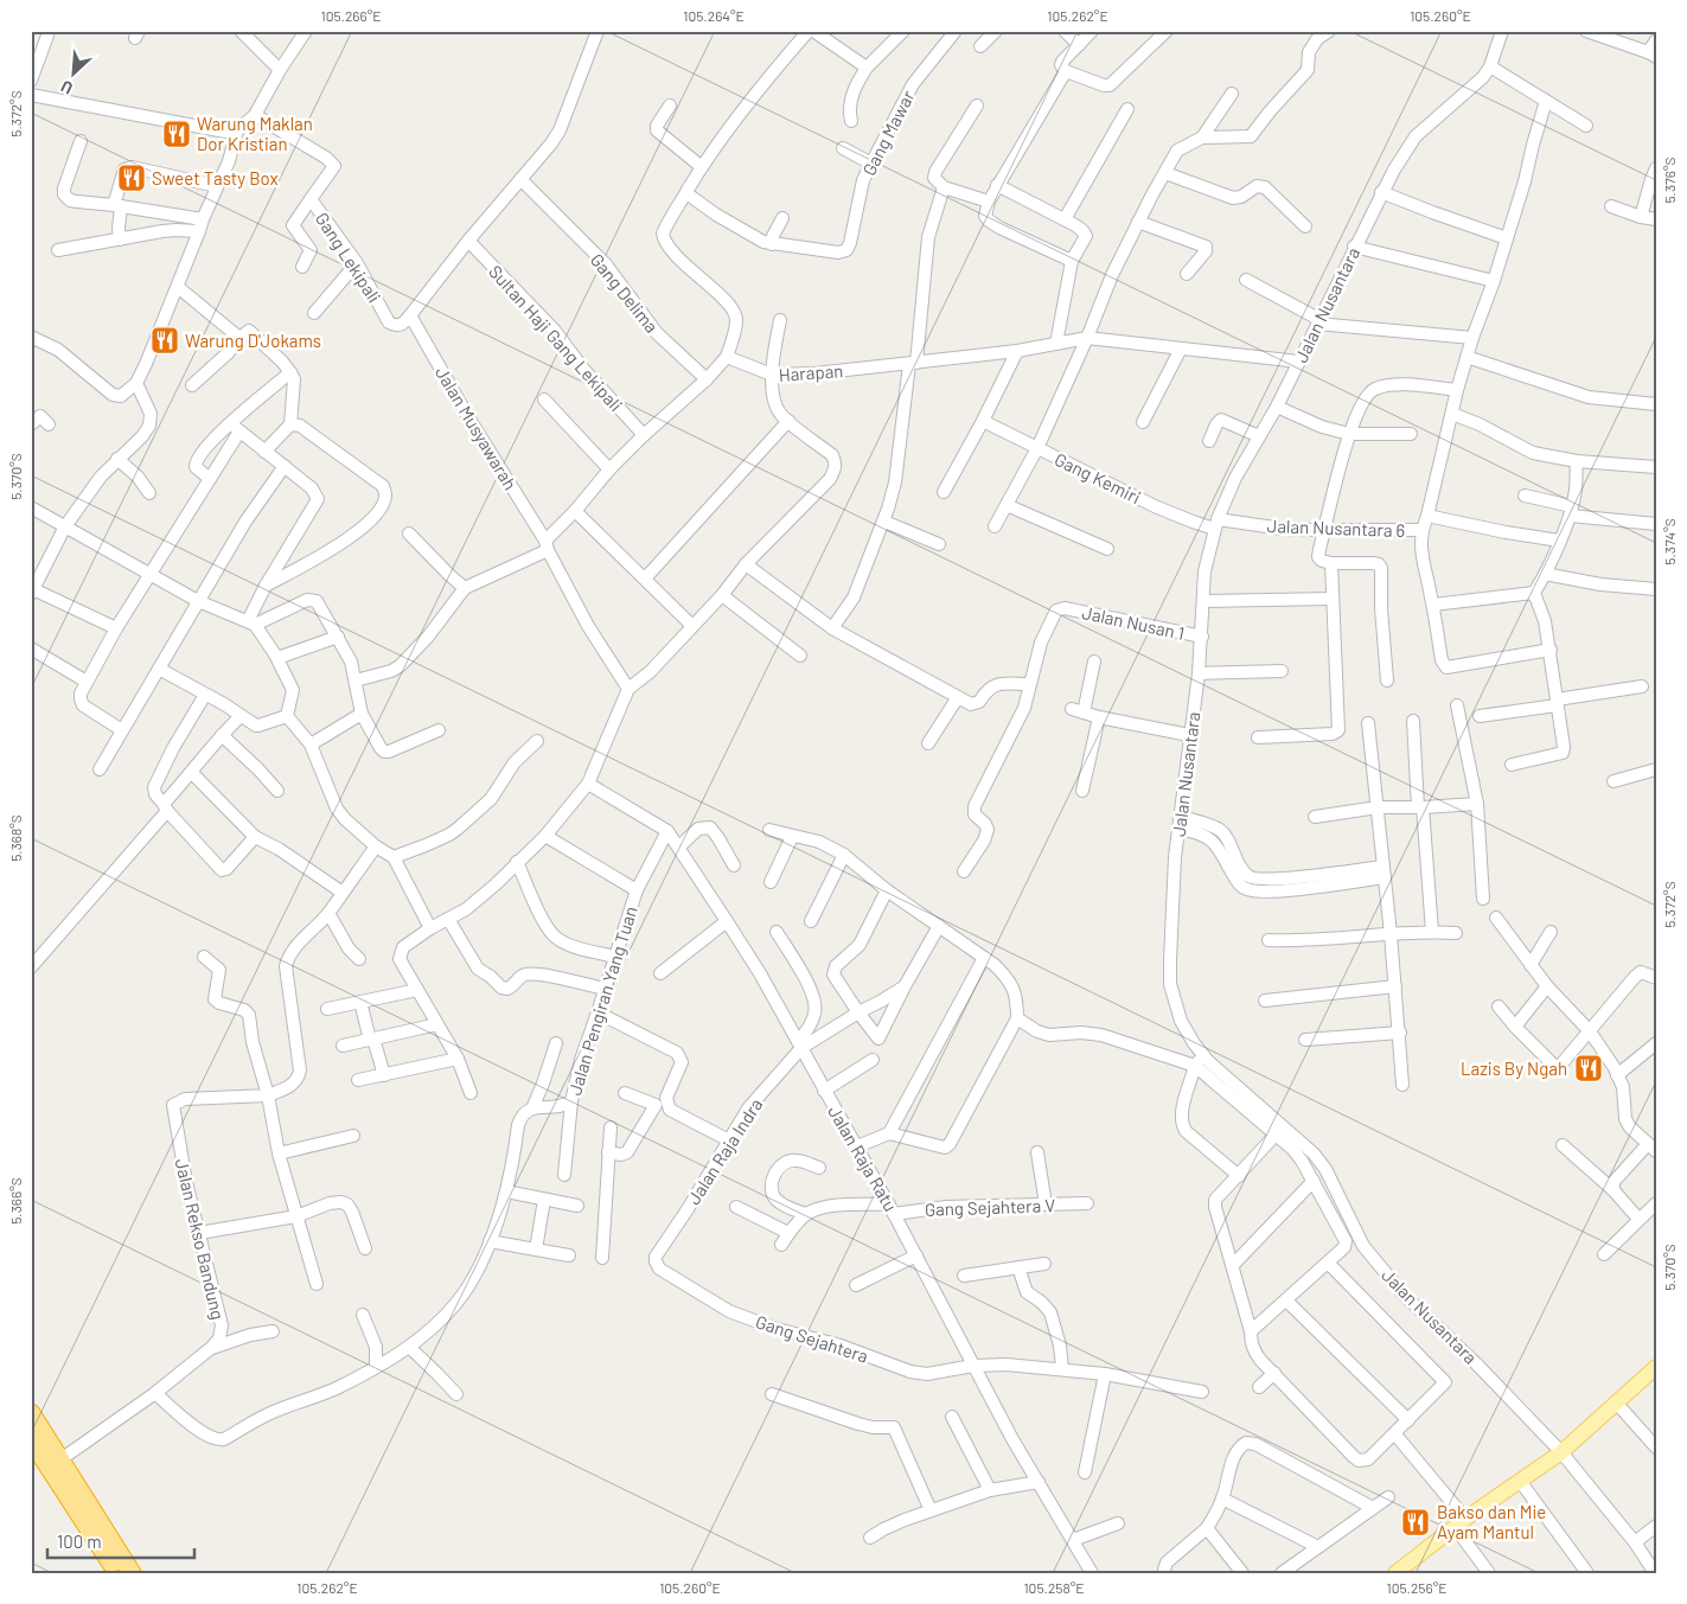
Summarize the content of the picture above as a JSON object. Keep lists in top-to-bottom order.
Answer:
{
  "streets": {
    "street": [
      "Gang Mawar",
      "Gang Lekipali",
      "Gang Delima",
      "Jalan Nusantara",
      "Sultan Haji Gang Lekipali",
      "Harapan",
      "Jalan Musyawarah",
      "Gang Kemiri",
      "Jalan Nusantara 6",
      "Jalan Nusan 1",
      "Jalan Pengiran Yang Tuan",
      "Jalan Raja Indra",
      "Jalan Raja Ratu",
      "Gang Sejahtera V",
      "Jalan Rekso Bandung",
      "Gang Sejahtera"
    ]
  },
  "crossings": [
    ["Gang Lekipali", "Jalan Musyawarah"],
    ["Jalan Nusantara", "Harapan"],
    ["Jalan Nusantara", "Gang Kemiri"],
    ["Jalan Nusantara", "Jalan Nusantara 6"],
    ["Jalan Nusantara", "Jalan Nusan 1"],
    ["Gang Kemiri", "Jalan Nusantara 6"],
    ["Jalan Pengiran Yang Tuan", "Jalan Raja Ratu"],
    ["Jalan Raja Indra", "Jalan Raja Ratu"],
    ["Jalan Raja Indra", "Gang Sejahtera"],
    ["Jalan Raja Ratu", "Gang Sejahtera V"],
    ["Jalan Raja Ratu", "Gang Sejahtera"]
  ],
  "places": {
    "restaurant": [
      "Warung Maklan Dor Kristian",
      "Sweet Tasty Box",
      "Warung D'Jokams",
      "Lazis By Ngah",
      "Bakso dan Mie Ayam Mantul"
    ]
  },
  "scale_bar": "100 m",
  "north": "bottom left",
  "coordinates": [
    "105.266°E",
    "105.264°E",
    "105.262°E",
    "105.260°E",
    "5.372°S",
    "5.376°S",
    "5.370°S",
    "5.374°S",
    "5.368°S",
    "5.366°S",
    "105.258°E",
    "105.256°E"
  ]
}
